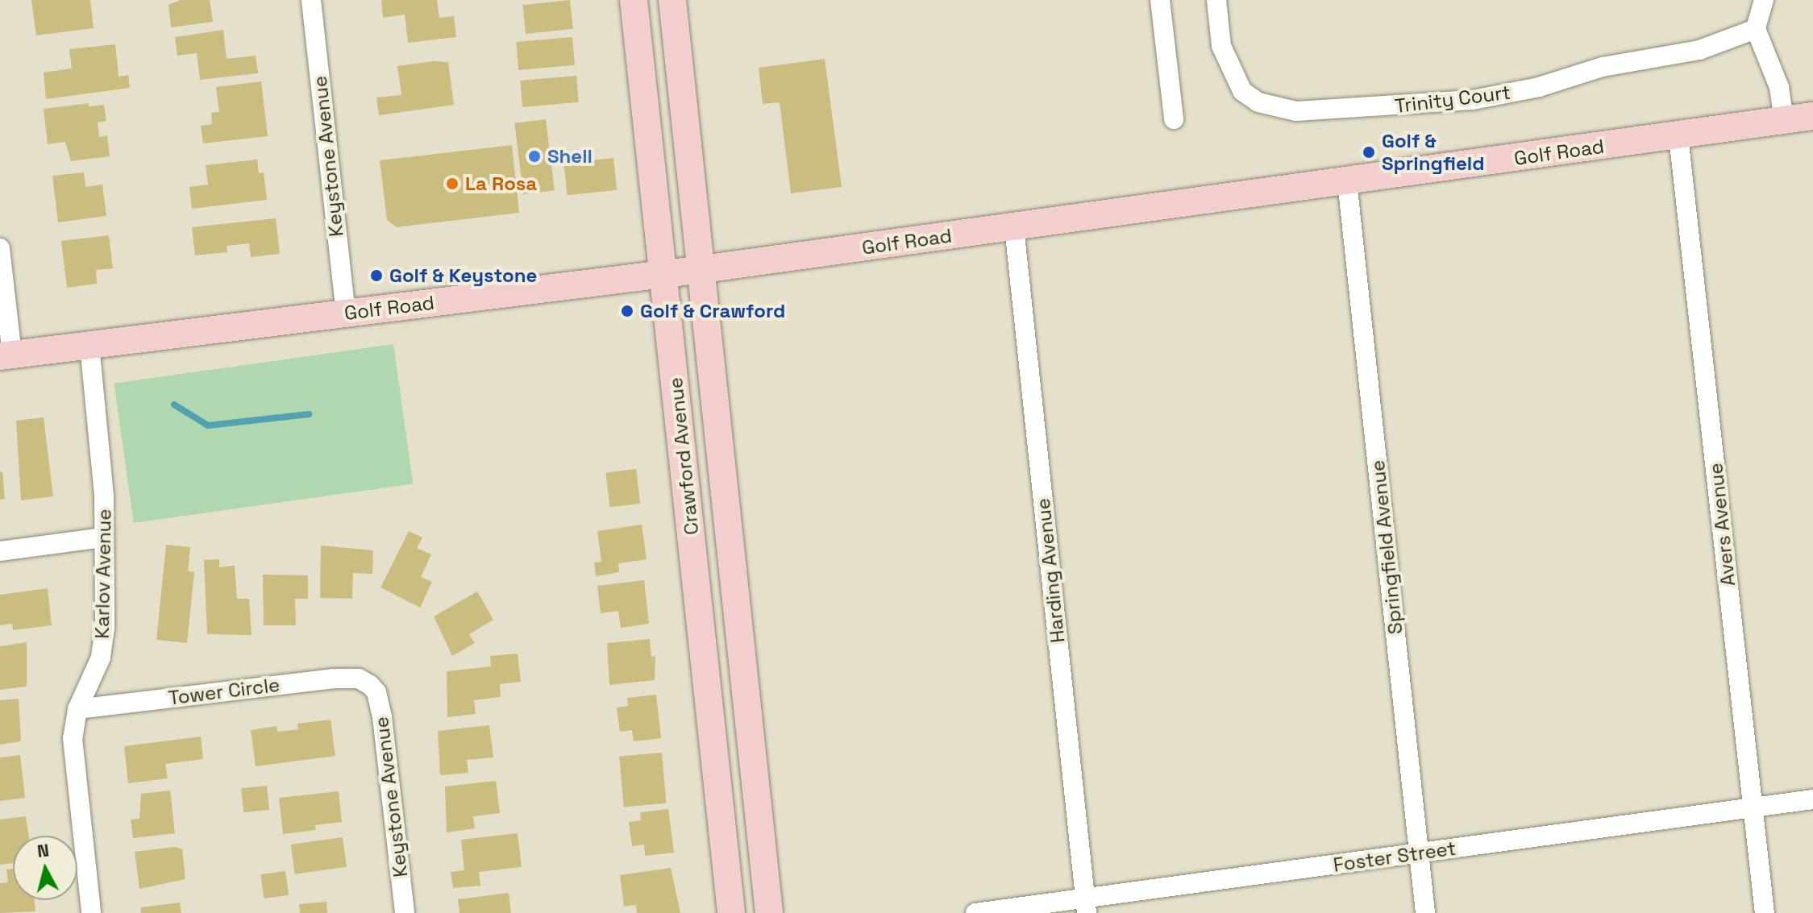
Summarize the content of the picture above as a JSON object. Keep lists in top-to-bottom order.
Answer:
{
  "streets": {
    "main road": ["Golf Road", "Crawford Avenue"],
    "street": [
      "Trinity Court",
      "Keystone Avenue",
      "Avers Avenue",
      "Springfield Avenue",
      "Harding Avenue",
      "Karlov Avenue",
      "Tower Circle",
      "Foster Street"
    ]
  },
  "crossings": [
    ["Golf Road", "Keystone Avenue"],
    ["Golf Road", "Crawford Avenue"],
    ["Golf Road", "Avers Avenue"],
    ["Golf Road", "Springfield Avenue"],
    ["Golf Road", "Harding Avenue"],
    ["Golf Road", "Karlov Avenue"],
    ["Keystone Avenue", "Tower Circle"],
    ["Avers Avenue", "Foster Street"],
    ["Springfield Avenue", "Foster Street"],
    ["Harding Avenue", "Foster Street"],
    ["Karlov Avenue", "Tower Circle"]
  ],
  "places": [
    "Golf & Springfield",
    "Shell",
    "La Rosa",
    "Golf & Keystone",
    "Golf & Crawford"
  ],
  "north": "top"
}
